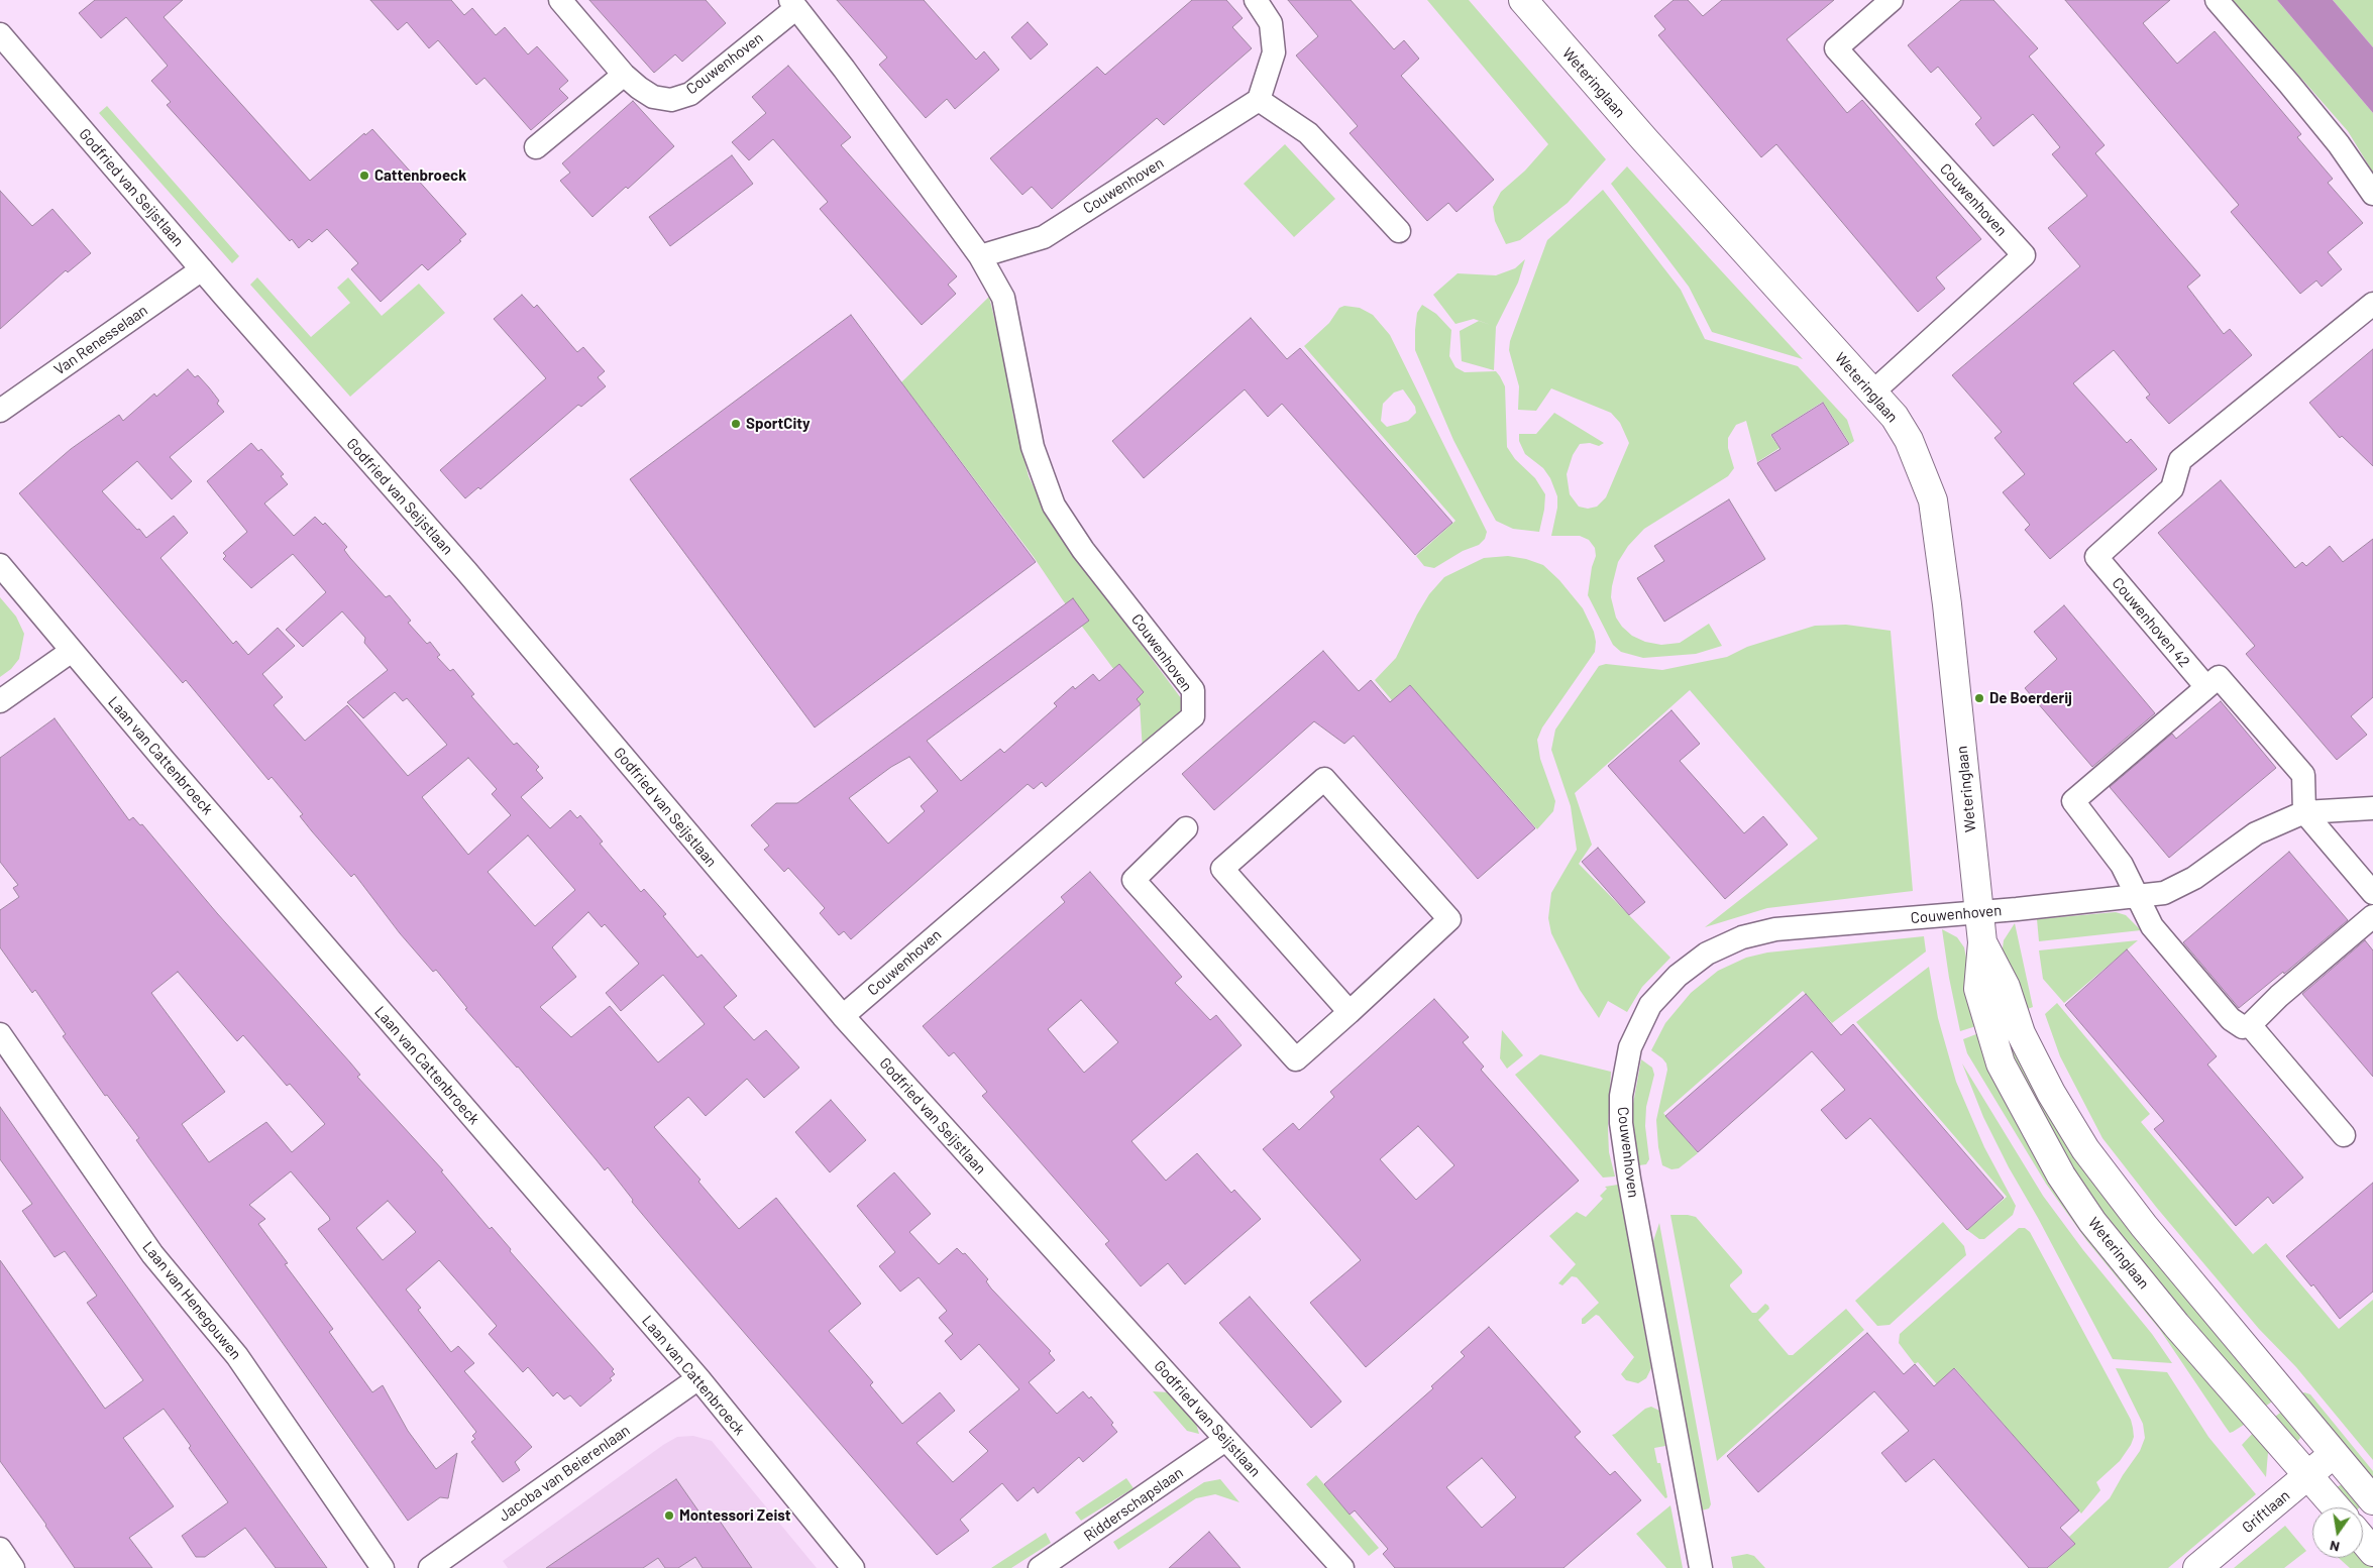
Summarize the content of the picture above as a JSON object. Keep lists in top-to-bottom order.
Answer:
{
  "streets": {
    "street": [
      "Couwenhoven",
      "Weteringlaan",
      "Godfried van Seijstlaan",
      "Van Renesselaan",
      "Couwenhoven 42",
      "Laan van Cattenbroeck",
      "Laan van Henegouwen",
      "Jacoba van Beierenlaan",
      "Ridderschapslaan",
      "Griftlaan"
    ]
  },
  "crossings": [
    ["Couwenhoven", "Weteringlaan"],
    ["Couwenhoven", "Godfried van Seijstlaan"],
    ["Weteringlaan", "Griftlaan"],
    ["Godfried van Seijstlaan", "Van Renesselaan"],
    ["Godfried van Seijstlaan", "Ridderschapslaan"],
    ["Laan van Cattenbroeck", "Jacoba van Beierenlaan"]
  ],
  "places": [
    "Cattenbroeck",
    "SportCity",
    "De Boerderij",
    "Montessori Zeist"
  ],
  "north": "bottom"
}
